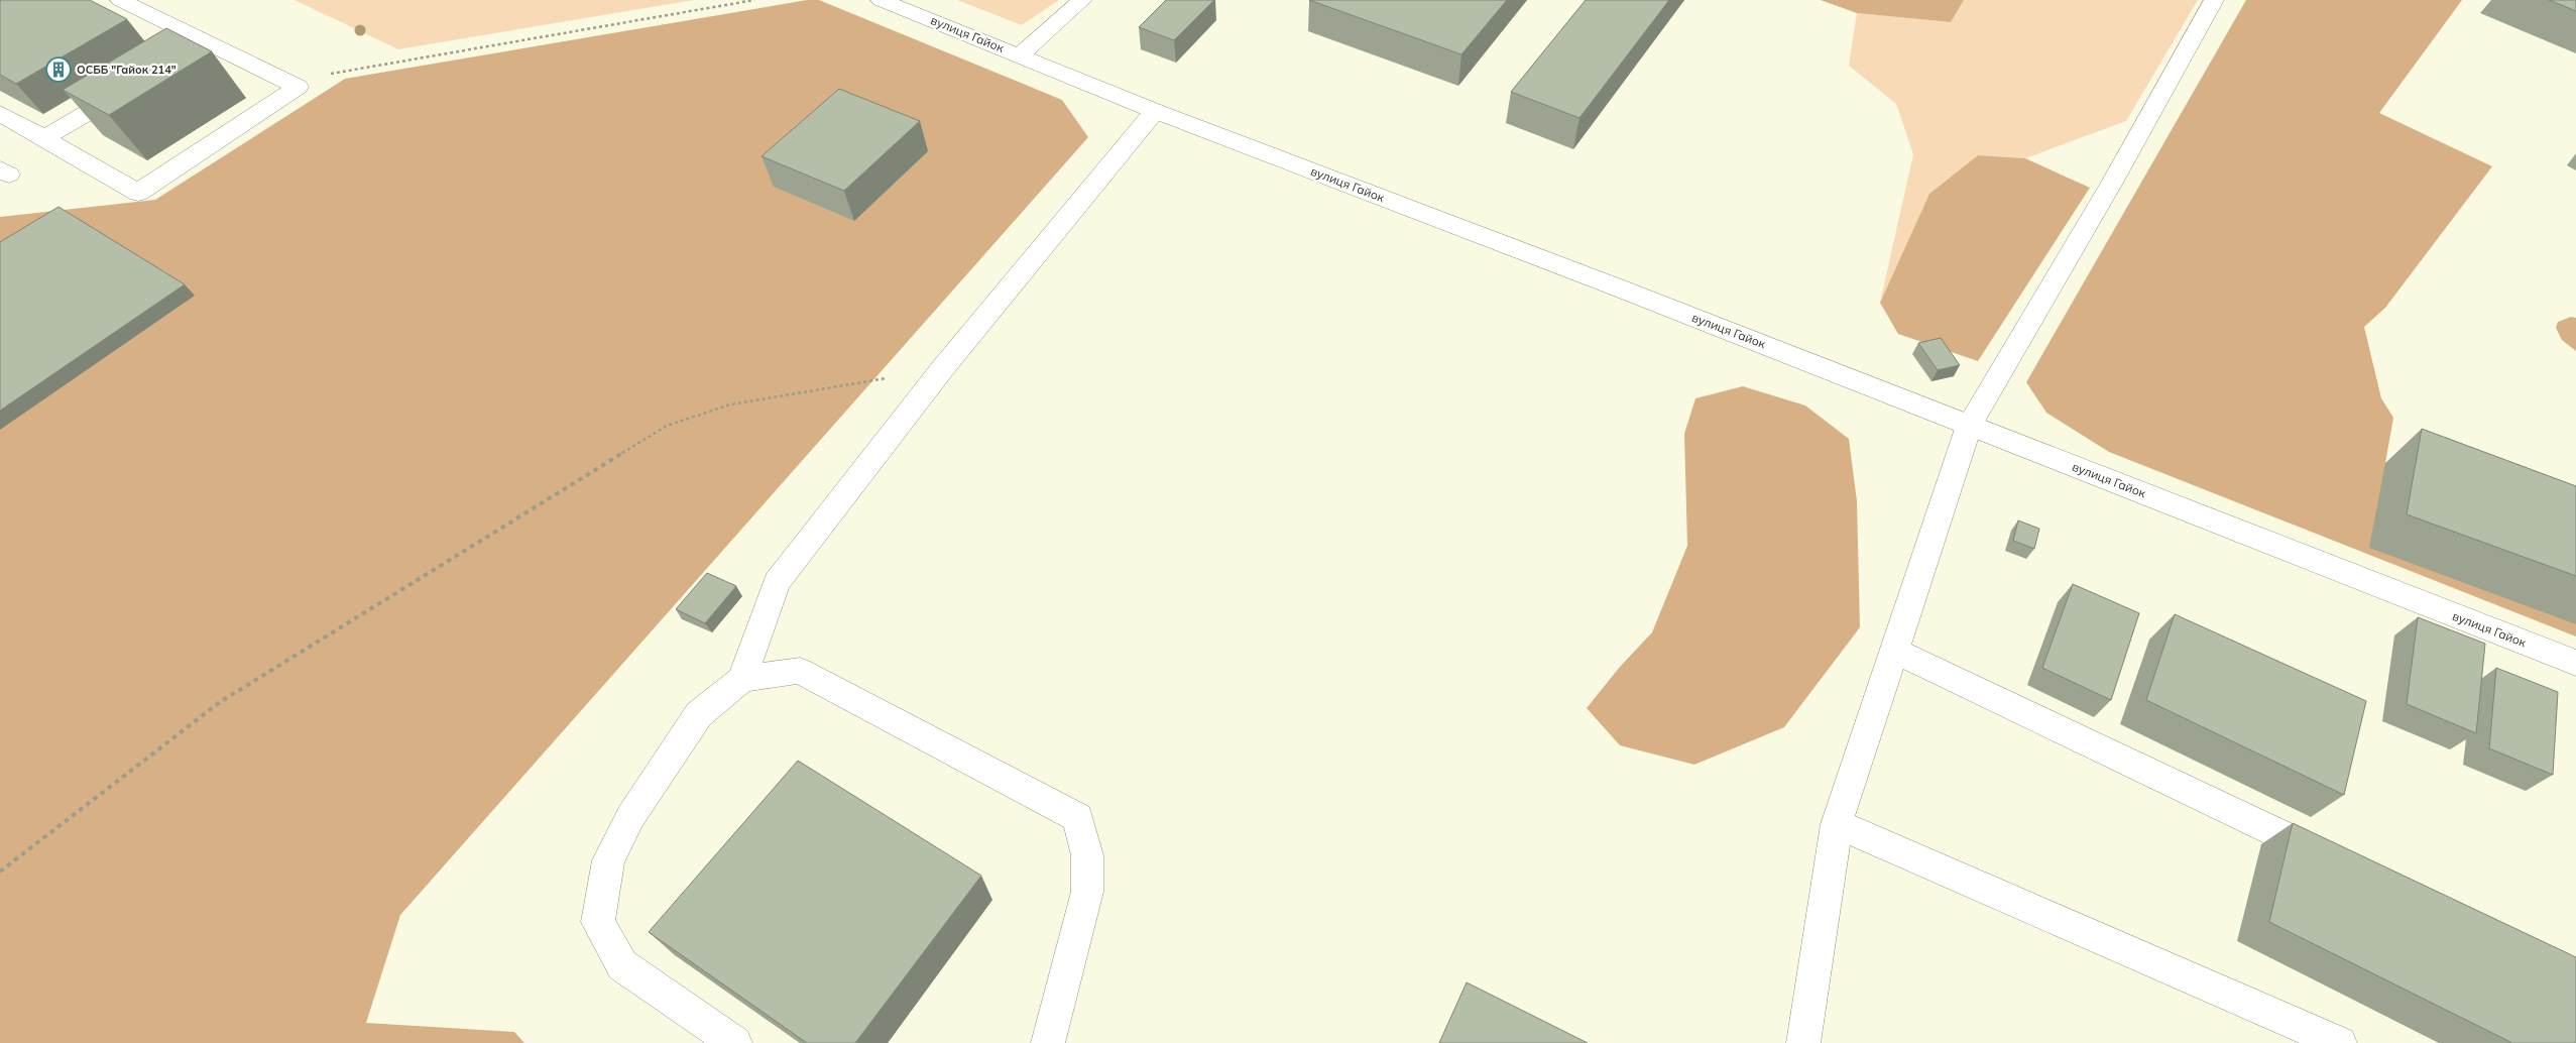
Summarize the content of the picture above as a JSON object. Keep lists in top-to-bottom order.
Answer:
{
  "streets": {
    "street": ["вулиця Гайок"]
  },
  "places": {
    "building": ["ОСББ \"Гайок 214\""]
  }
}
